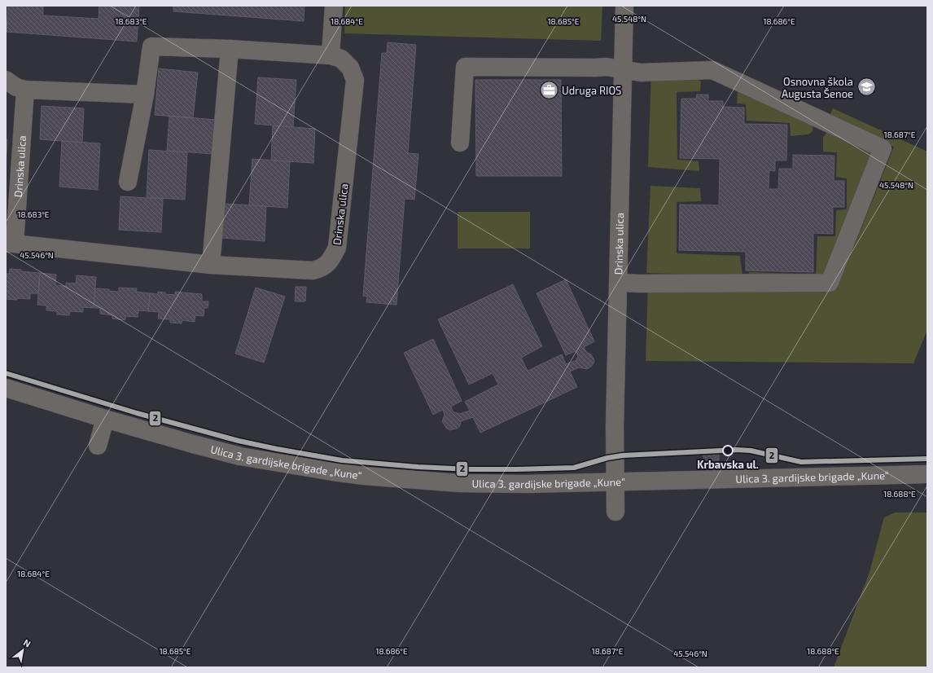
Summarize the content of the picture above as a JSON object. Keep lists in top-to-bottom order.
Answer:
{
  "streets": {
    "street": ["Drinska ulica", "Ulica 3. gardijske brigade „Kune“"]
  },
  "crossings": [
    ["Drinska ulica", "Ulica 3. gardijske brigade „Kune“"]
  ],
  "places": {
    "school or university": ["Osnovna škola Augusta Šenoe"],
    "office": ["Udruga RIOS"],
    "other": ["Krbavska ul."]
  },
  "lines": ["transit line 2"],
  "north": "top right",
  "coordinates": [
    "45.548°N",
    "18.685°E",
    "18.683°E",
    "18.684°E",
    "18.686°E",
    "18.687°E",
    "45.546°N",
    "18.688°E"
  ]
}
